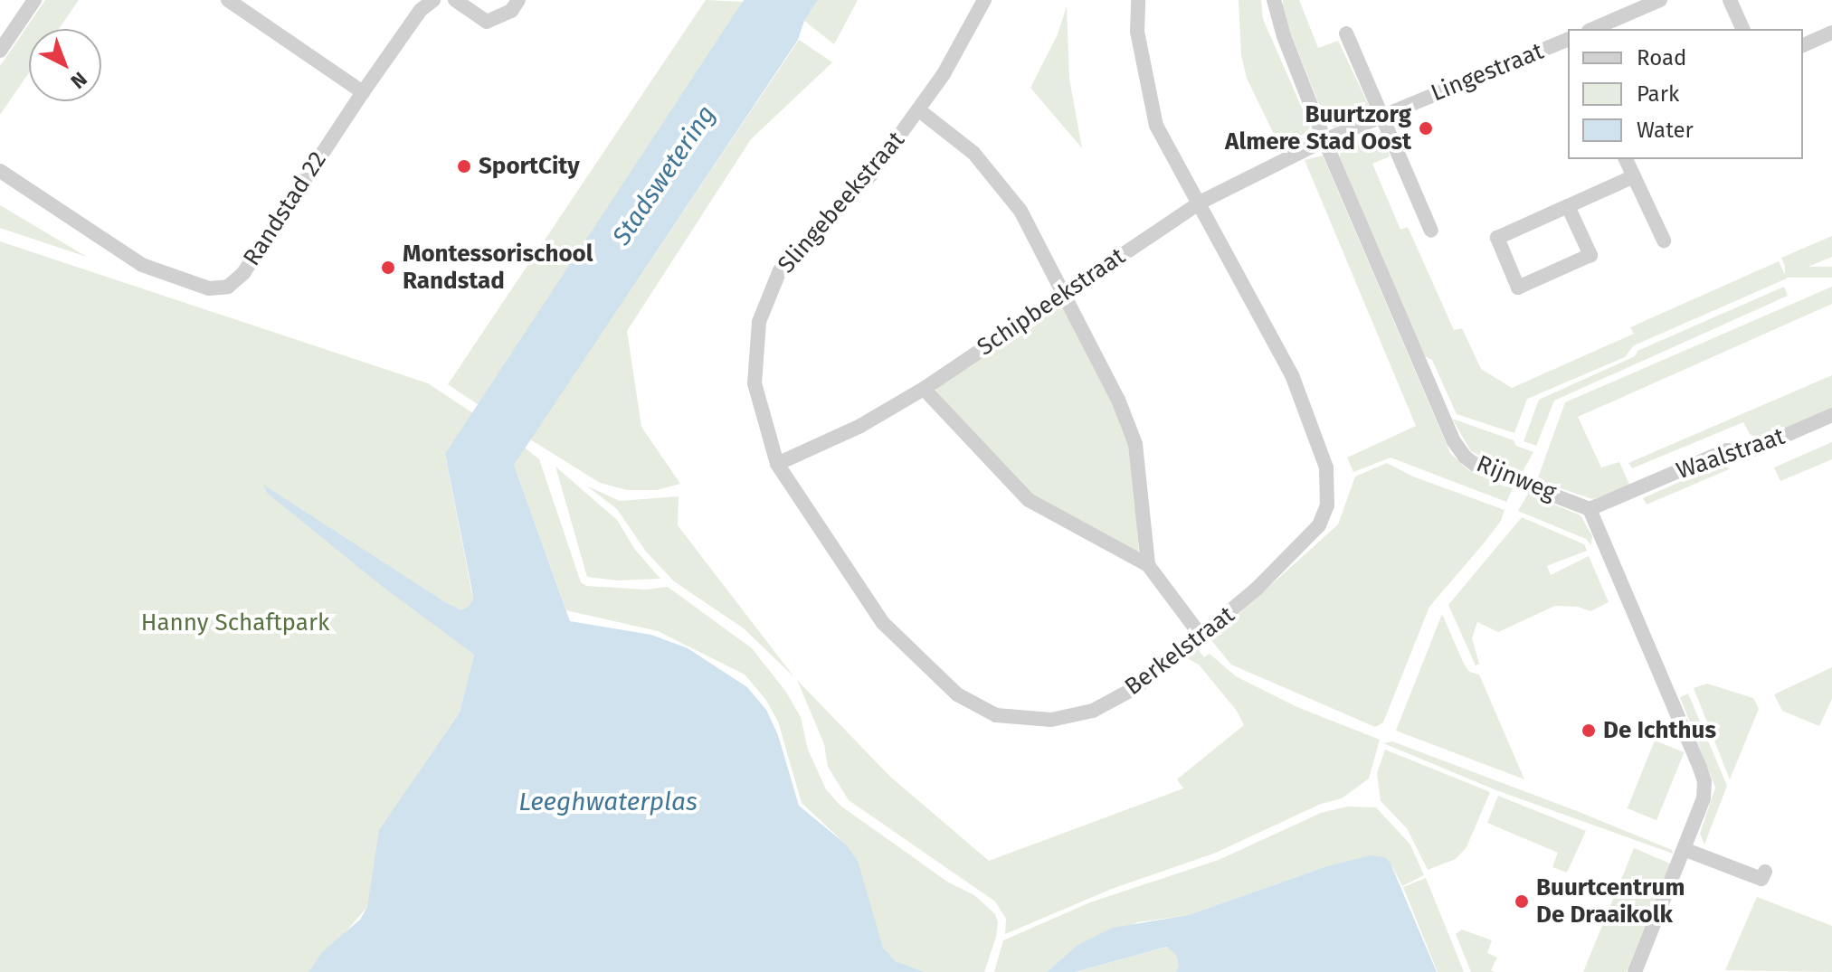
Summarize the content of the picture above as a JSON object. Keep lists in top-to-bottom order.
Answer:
{
  "streets": {
    "street": [
      "Lingestraat",
      "Slingebeekstraat",
      "Randstad 22",
      "Schipbeekstraat",
      "Waalstraat",
      "Rijnweg",
      "Berkelstraat"
    ]
  },
  "crossings": [
    ["Lingestraat", "Schipbeekstraat"],
    ["Lingestraat", "Rijnweg"],
    ["Slingebeekstraat", "Schipbeekstraat"],
    ["Slingebeekstraat", "Berkelstraat"],
    ["Schipbeekstraat", "Rijnweg"],
    ["Schipbeekstraat", "Berkelstraat"],
    ["Waalstraat", "Rijnweg"]
  ],
  "water": ["Stadswetering", "Leeghwaterplas"],
  "parks": ["Hanny Schaftpark"],
  "places": [
    "Buurtzorg Almere Stad Oost",
    "SportCity",
    "Montessorischool Randstad",
    "De Ichthus",
    "Buurtcentrum De Draaikolk"
  ],
  "legend": ["Road", "Park", "Water"],
  "north": "bottom right"
}
